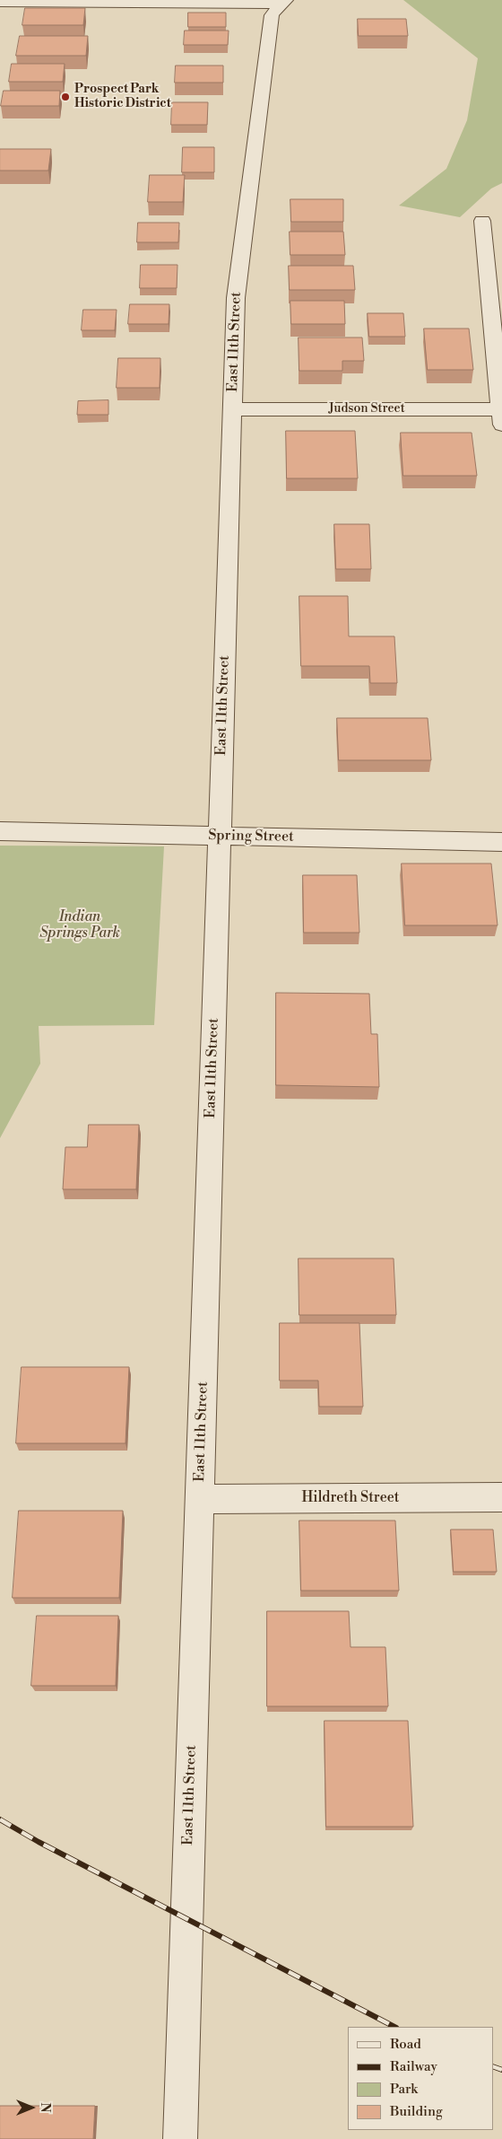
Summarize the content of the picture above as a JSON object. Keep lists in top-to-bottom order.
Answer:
{
  "streets": {
    "street": [
      "East 11th Street",
      "Judson Street",
      "Spring Street",
      "Hildreth Street"
    ]
  },
  "crossings": [
    ["East 11th Street", "Judson Street"],
    ["East 11th Street", "Spring Street"],
    ["East 11th Street", "Hildreth Street"]
  ],
  "parks": ["Indian Springs Park"],
  "places": ["Prospect Park Historic District"],
  "legend": [
    "Road",
    "Railway",
    "Park",
    "Building"
  ],
  "north": "right"
}
